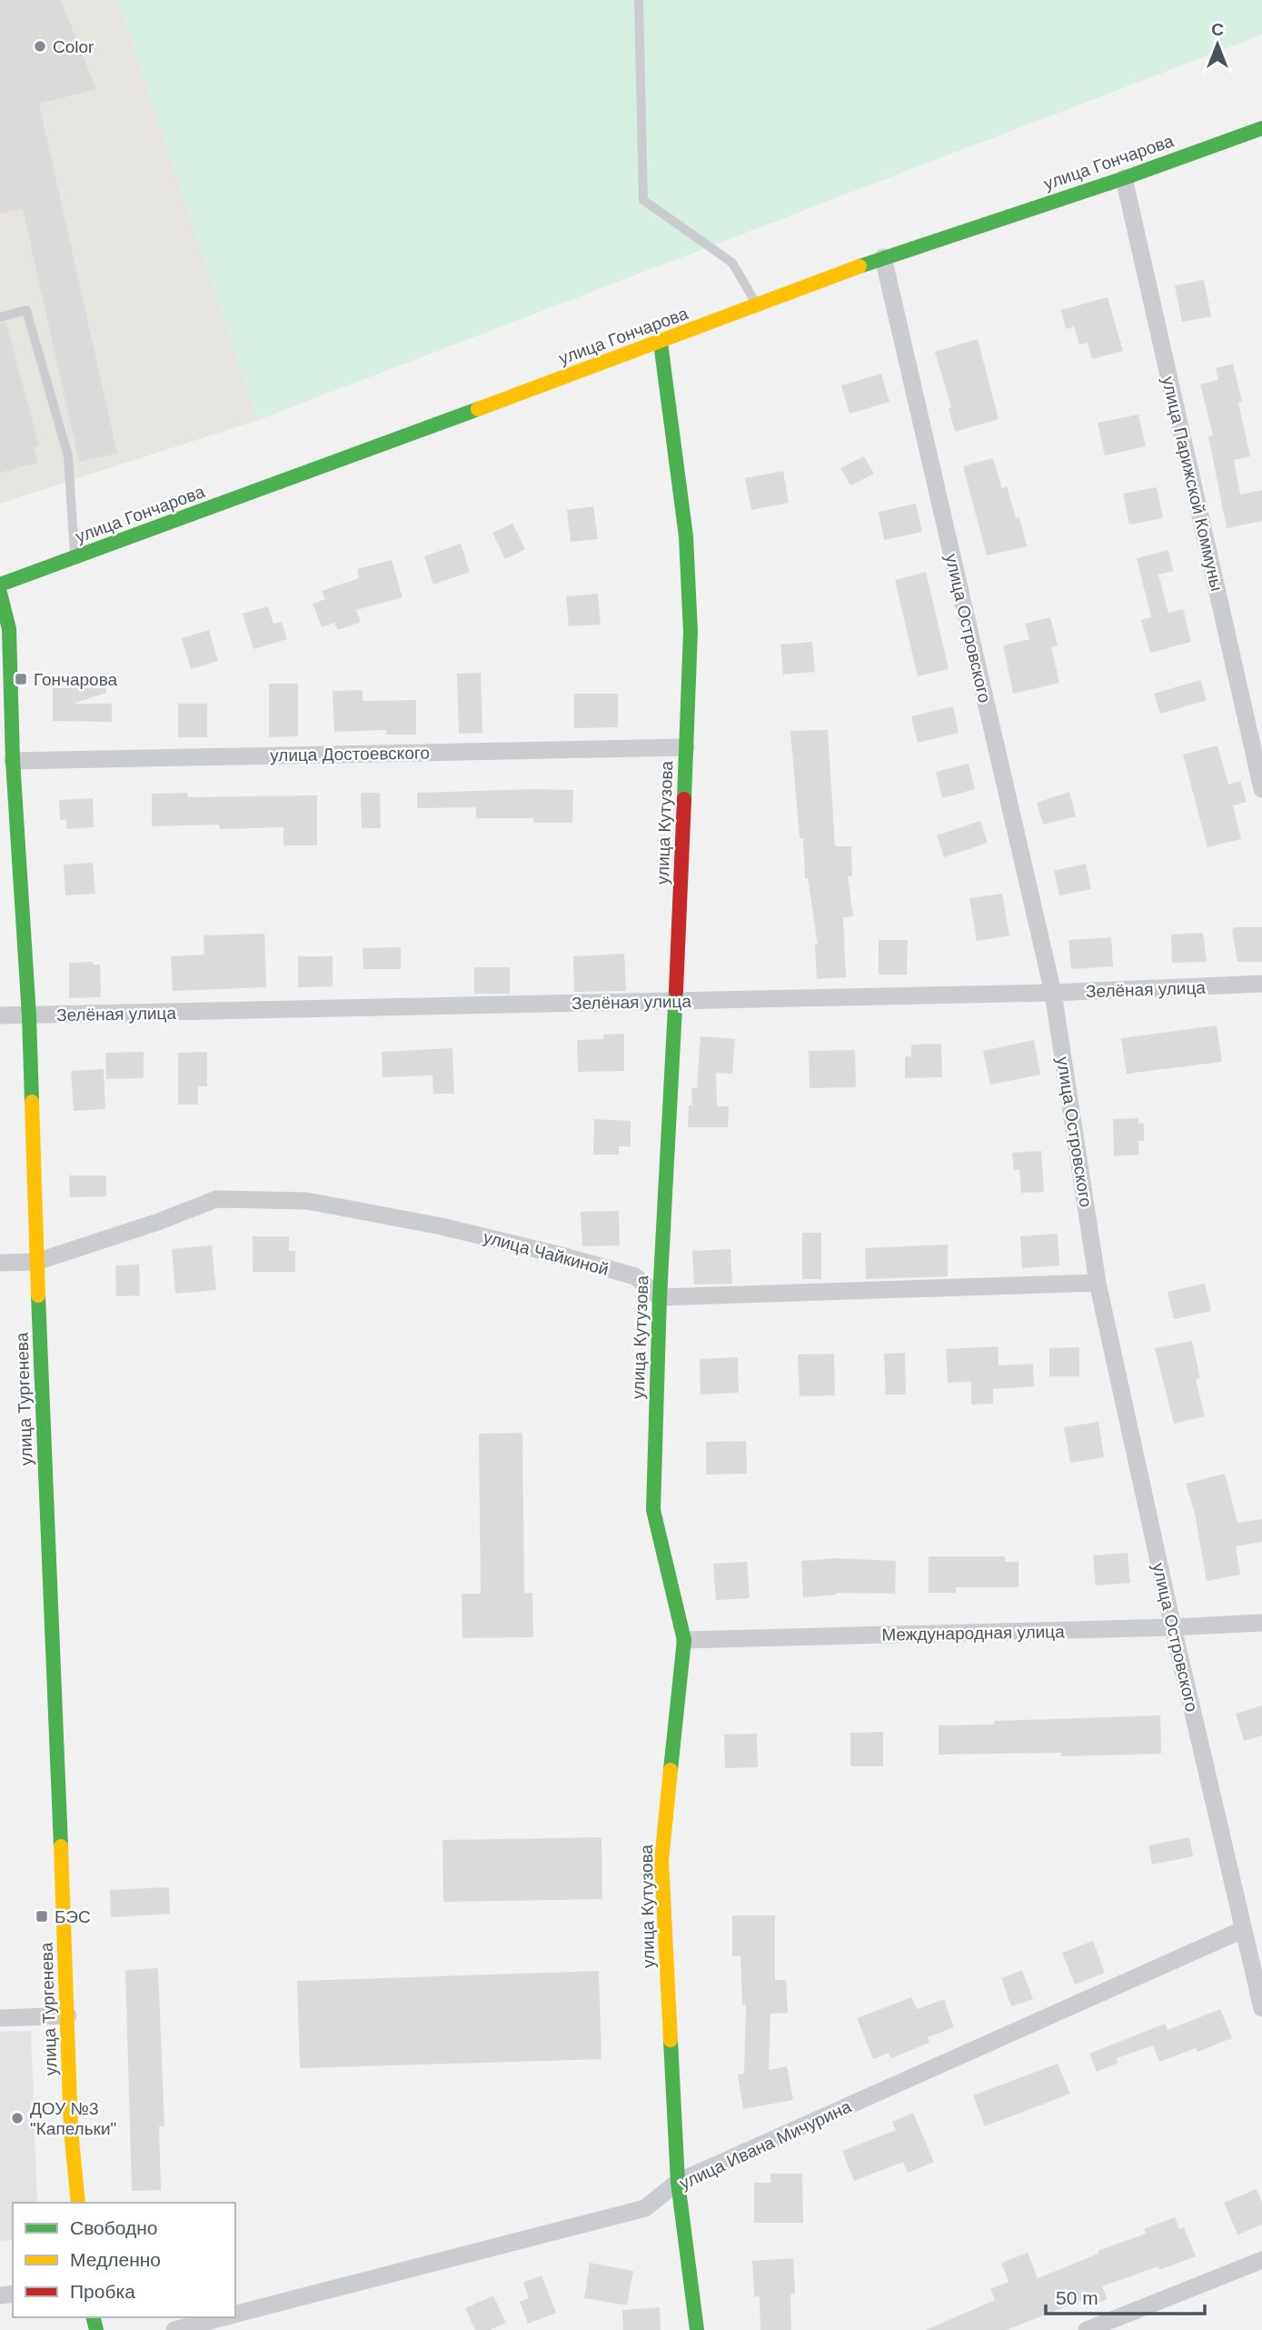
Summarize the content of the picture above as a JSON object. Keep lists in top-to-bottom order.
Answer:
{
  "streets": {
    "street": [
      "улица Гончарова",
      "улица Парижской Коммуны",
      "улица Островского",
      "улица Достоевского",
      "улица Кутузова",
      "Зелёная улица",
      "улица Чайкиной",
      "улица Тургенева",
      "Международная улица",
      "улица Ивана Мичурина"
    ]
  },
  "crossings": [
    ["улица Гончарова", "улица Парижской Коммуны"],
    ["улица Гончарова", "улица Островского"],
    ["улица Гончарова", "улица Кутузова"],
    ["улица Островского", "Зелёная улица"],
    ["улица Островского", "Международная улица"],
    ["улица Островского", "улица Ивана Мичурина"],
    ["улица Достоевского", "улица Кутузова"],
    ["улица Достоевского", "улица Тургенева"],
    ["улица Кутузова", "Зелёная улица"],
    ["улица Кутузова", "улица Чайкиной"],
    ["улица Кутузова", "Международная улица"],
    ["улица Кутузова", "улица Ивана Мичурина"],
    ["Зелёная улица", "улица Тургенева"],
    ["улица Чайкиной", "улица Тургенева"]
  ],
  "places": {
    "other": ["Color", "ДОУ №3 \"Капельки\""],
    "transit": ["Гончарова", "БЭС"]
  },
  "legend": ["Свободно", "Медленно", "Пробка"],
  "scale_bar": "50 m",
  "north": "top"
}
